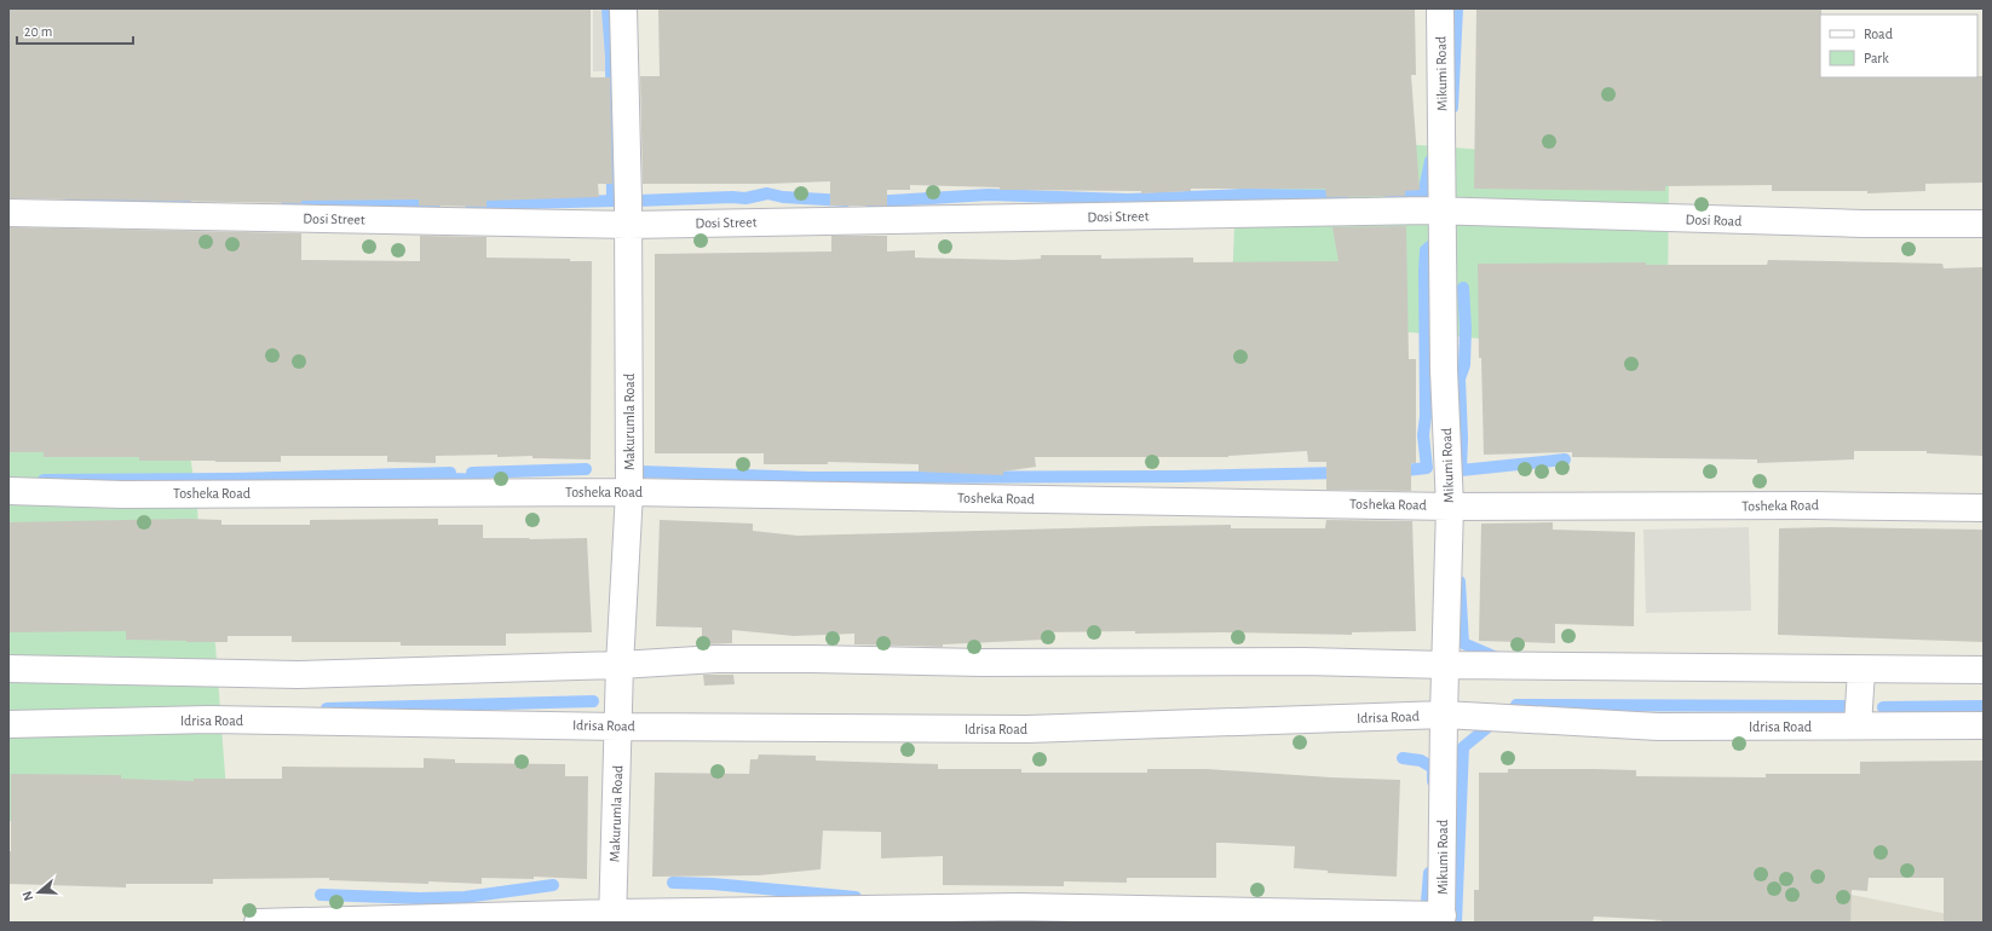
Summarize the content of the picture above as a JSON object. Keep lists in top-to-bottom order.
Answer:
{
  "streets": {
    "street": [
      "Mikumi Road",
      "Dosi Street",
      "Dosi Road",
      "Makurumla Road",
      "Tosheka Road",
      "Idrisa Road"
    ]
  },
  "crossings": [
    ["Mikumi Road", "Dosi Street"],
    ["Mikumi Road", "Dosi Road"],
    ["Mikumi Road", "Tosheka Road"],
    ["Mikumi Road", "Idrisa Road"],
    ["Dosi Street", "Dosi Road"],
    ["Dosi Street", "Makurumla Road"],
    ["Makurumla Road", "Tosheka Road"],
    ["Makurumla Road", "Idrisa Road"]
  ],
  "legend": ["Road", "Park"],
  "scale_bar": "20 m",
  "north": "left"
}
